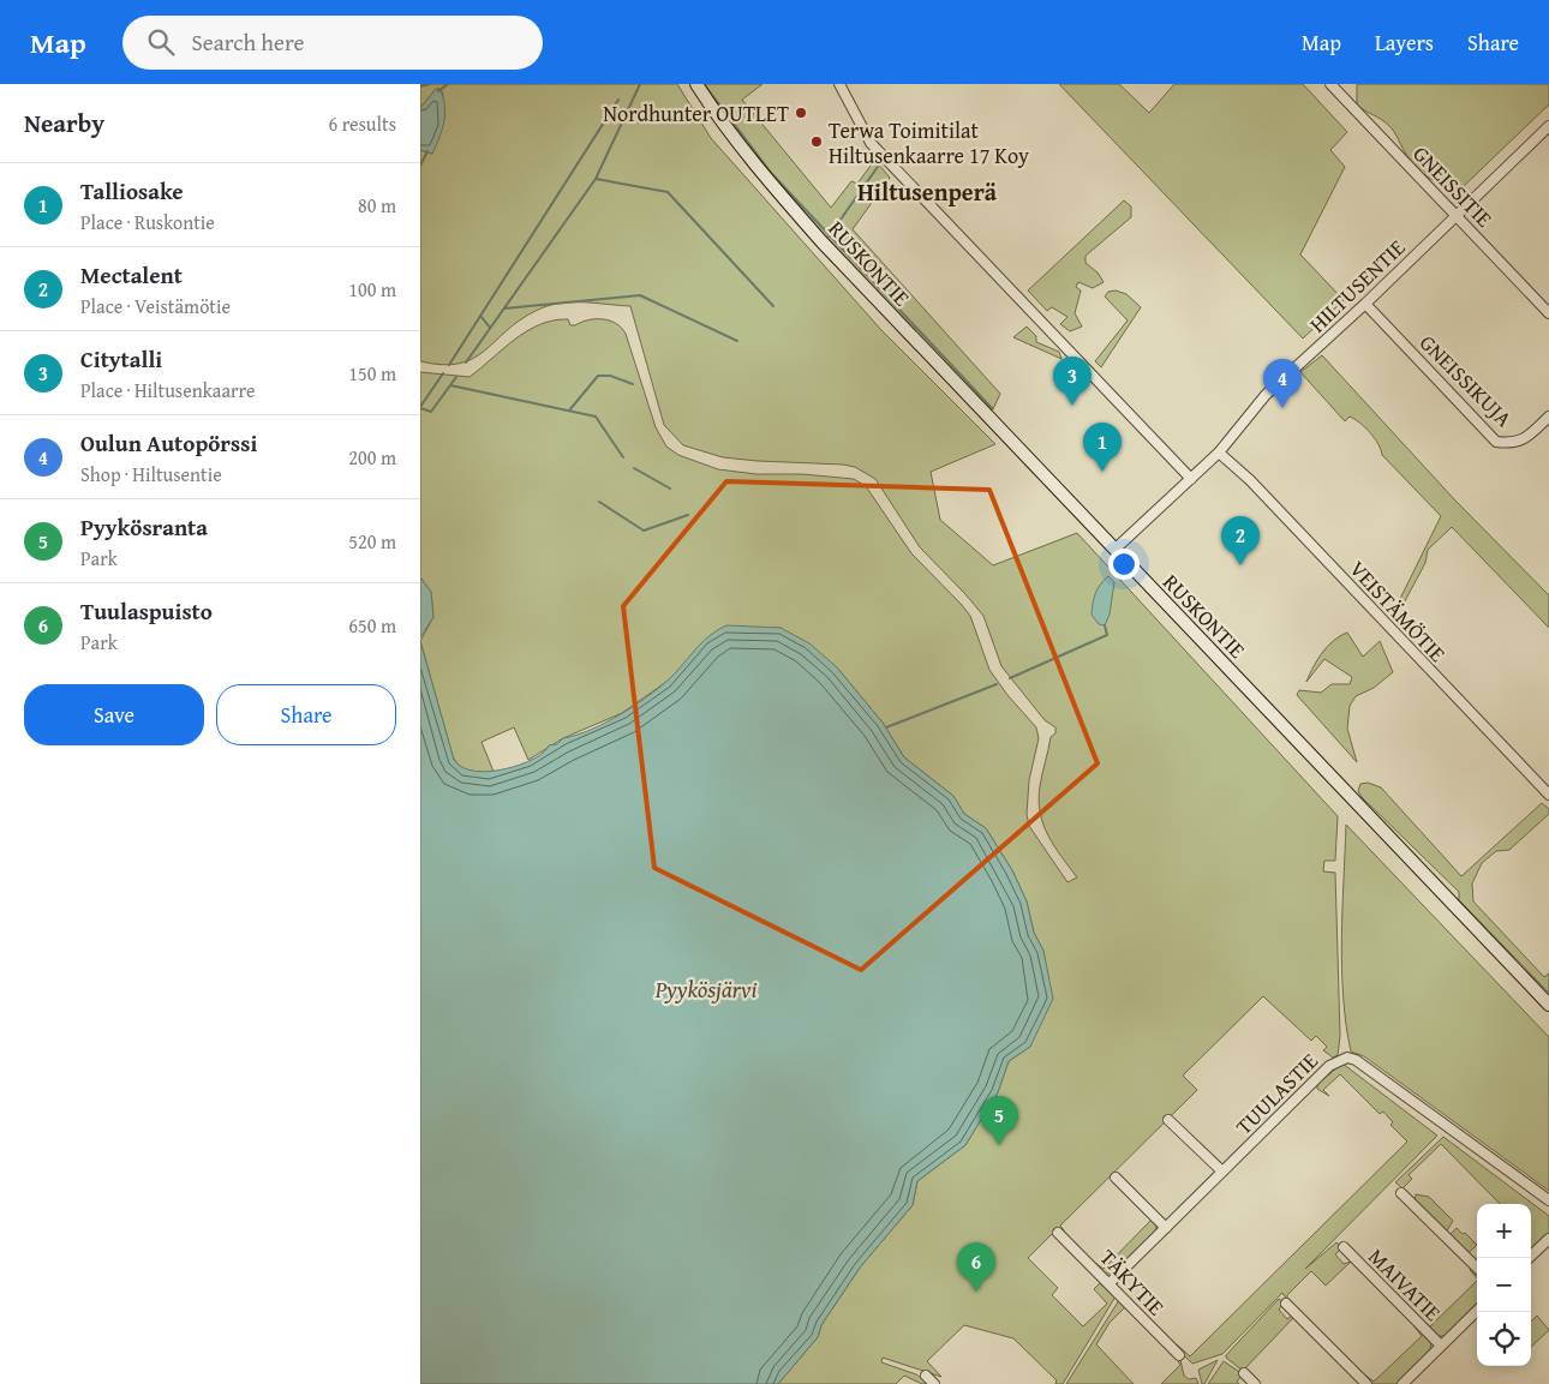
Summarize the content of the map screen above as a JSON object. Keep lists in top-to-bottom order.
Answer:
{
  "streets": {
    "main road": ["RUSKONTIE"],
    "street": [
      "GNEISSITIE",
      "HILTUSENTIE",
      "GNEISSIKUJA",
      "VEISTÄMÖTIE",
      "TUULASTIE",
      "TÄKYTIE",
      "MAIVATIE"
    ]
  },
  "crossings": [
    ["GNEISSITIE", "HILTUSENTIE"],
    ["RUSKONTIE", "HILTUSENTIE"],
    ["HILTUSENTIE", "GNEISSIKUJA"],
    ["HILTUSENTIE", "VEISTÄMÖTIE"],
    ["TUULASTIE", "TÄKYTIE"]
  ],
  "districts": ["Hiltusenperä"],
  "water": ["Pyykösjärvi"],
  "places": ["Nordhunter OUTLET", "Terwa Toimitilat Hiltusenkaarre 17 Koy"],
  "page": {
    "header": "Map",
    "search": "Search here",
    "nav": ["Map", "Layers", "Share"],
    "heading": ["Nearby", "6 results"],
    "list": [
      {
        "mark": "1",
        "name": "Talliosake",
        "note": "Place · Ruskontie",
        "value": "80 m"
      },
      {
        "mark": "2",
        "name": "Mectalent",
        "note": "Place · Veistämötie",
        "value": "100 m"
      },
      {
        "mark": "3",
        "name": "Citytalli",
        "note": "Place · Hiltusenkaarre",
        "value": "150 m"
      },
      {
        "mark": "4",
        "name": "Oulun Autopörssi",
        "note": "Shop · Hiltusentie",
        "value": "200 m"
      },
      {
        "mark": "5",
        "name": "Pyykösranta",
        "note": "Park",
        "value": "520 m"
      },
      {
        "mark": "6",
        "name": "Tuulaspuisto",
        "note": "Park",
        "value": "650 m"
      }
    ],
    "pins": [
      "3",
      "4",
      "1",
      "2",
      "5",
      "6"
    ],
    "buttons": ["Save", "Share"],
    "map_buttons": ["+", "−"]
  }
}
